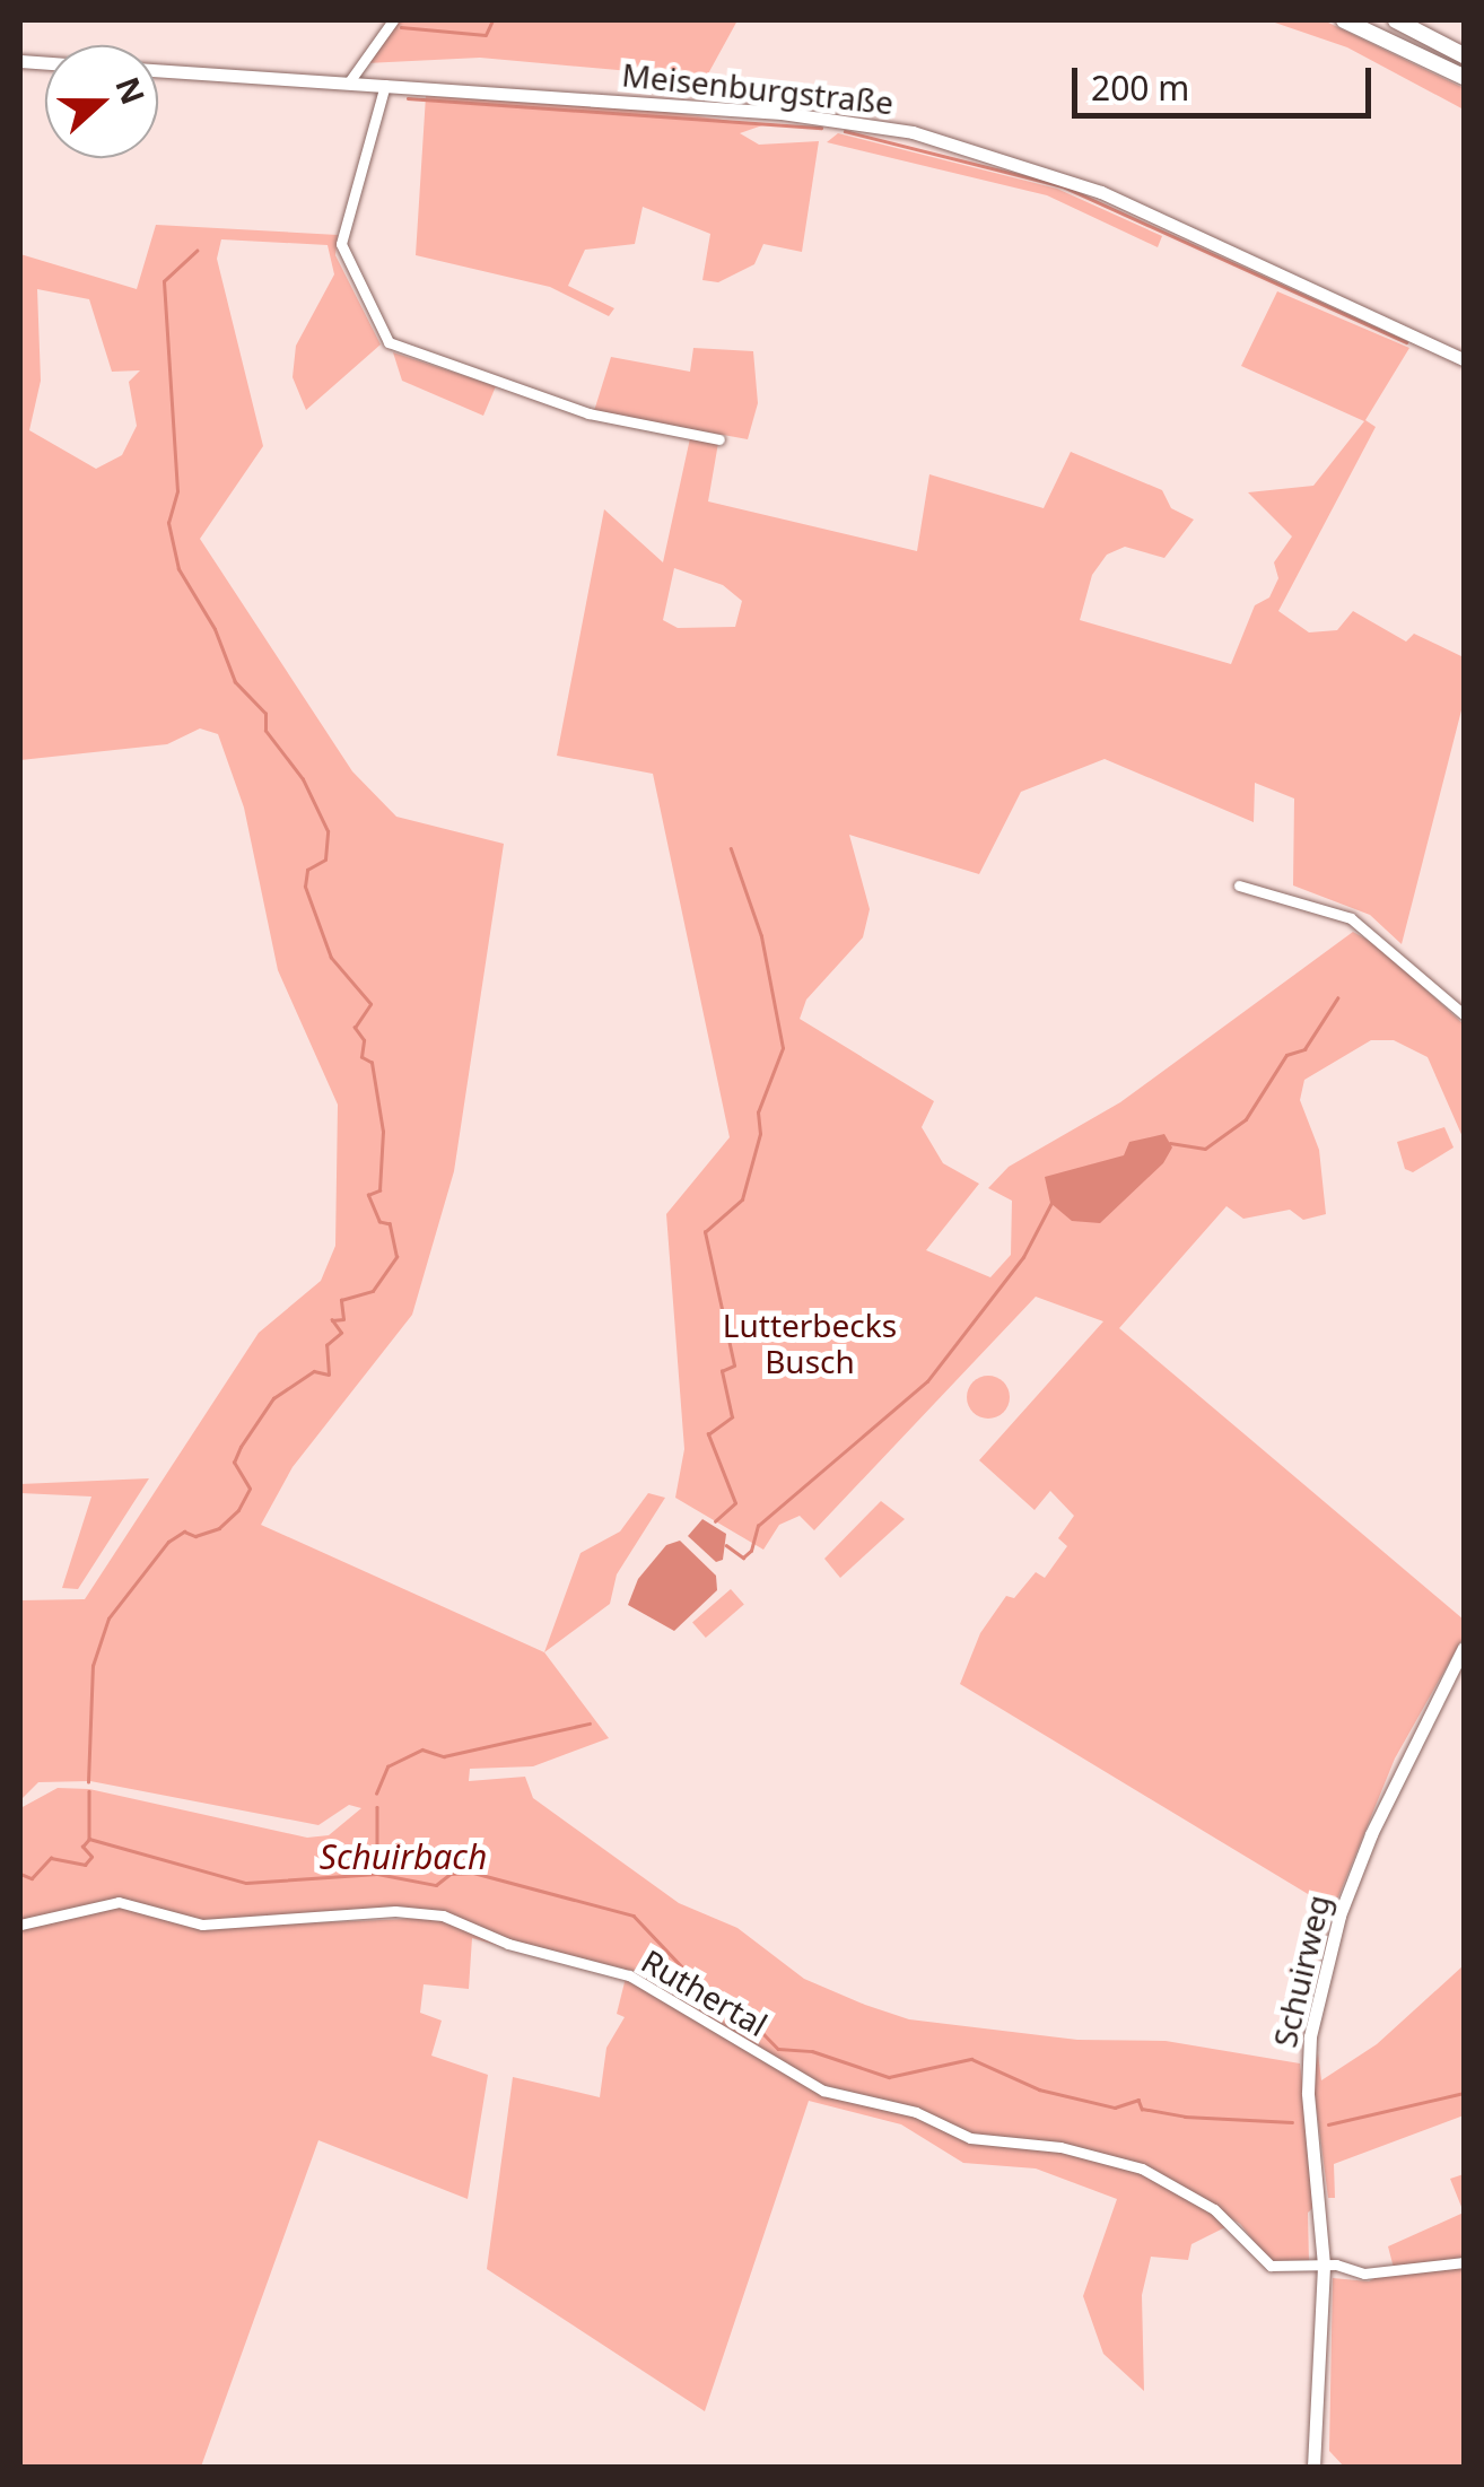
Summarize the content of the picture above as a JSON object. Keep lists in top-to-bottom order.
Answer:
{
  "streets": {
    "main road": ["Meisenburgstraße", "Schuirweg"],
    "street": ["Ruthertal"]
  },
  "crossings": [
    ["Schuirweg", "Ruthertal"]
  ],
  "water": ["Schuirbach"],
  "parks": ["Lutterbecks Busch"],
  "scale_bar": "200 m",
  "north": "right"
}
